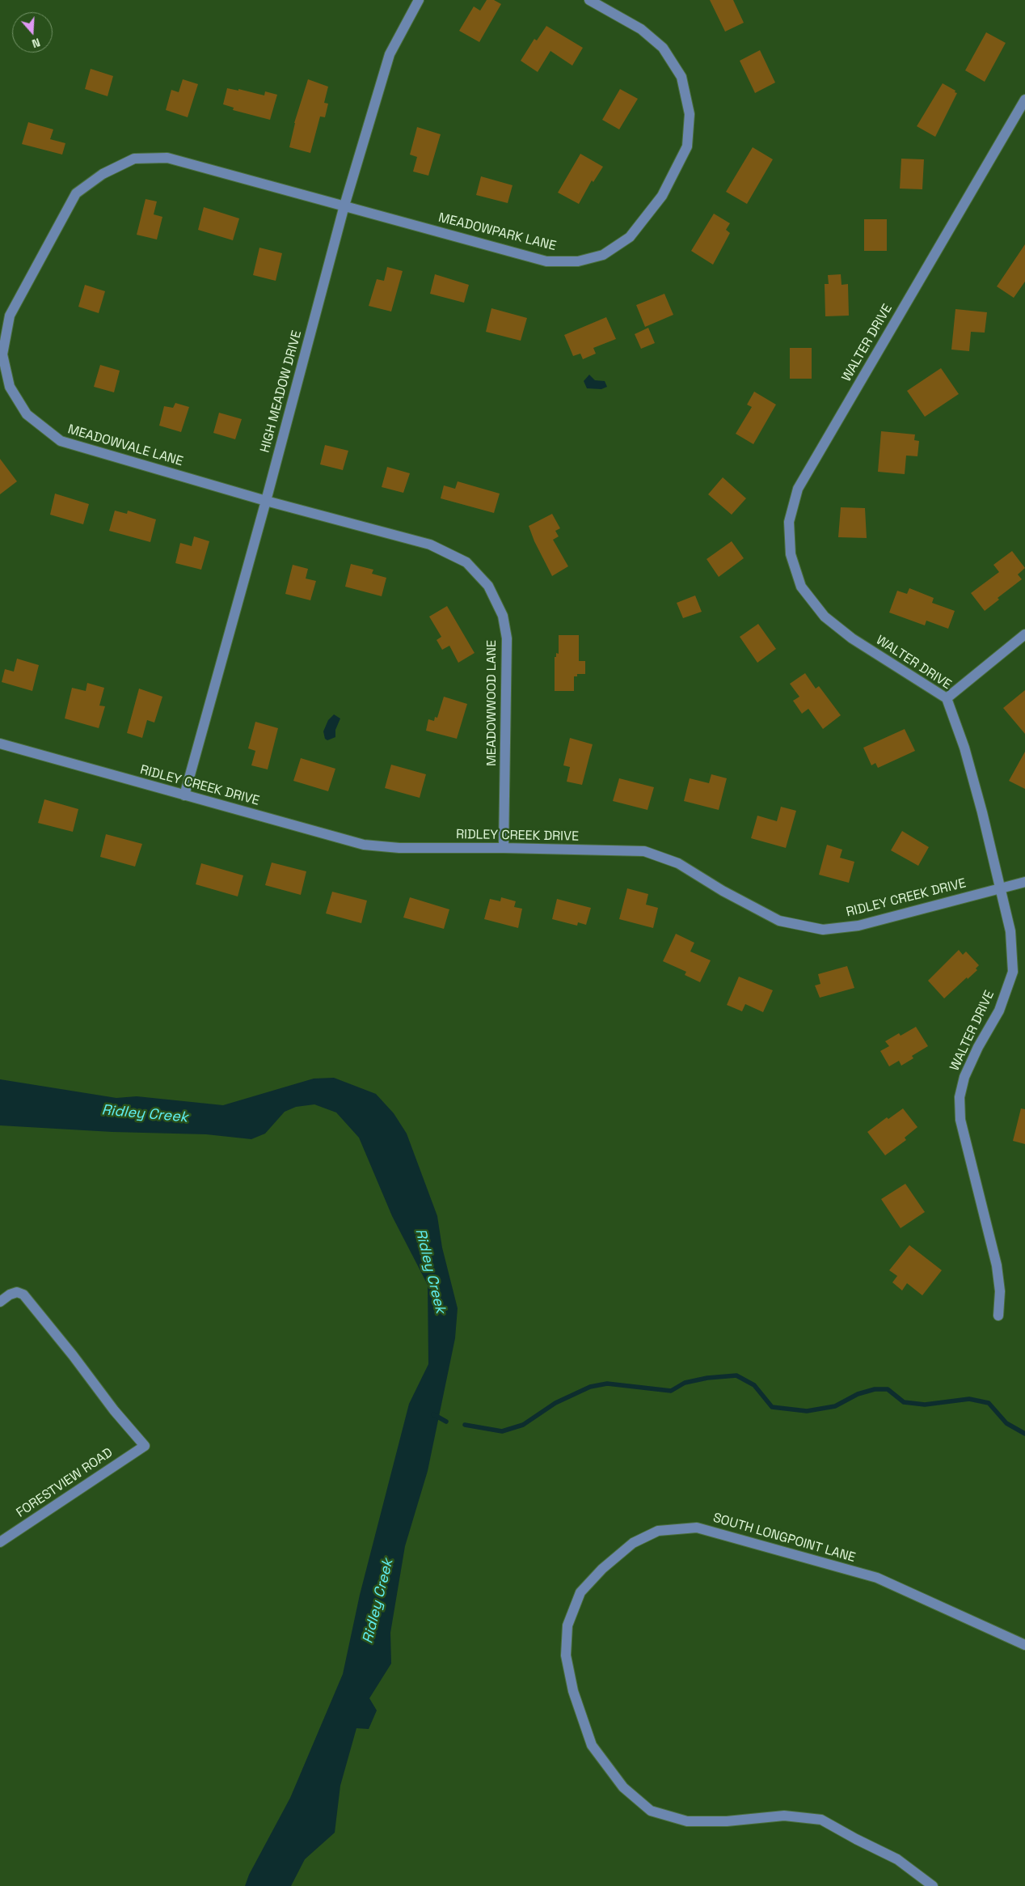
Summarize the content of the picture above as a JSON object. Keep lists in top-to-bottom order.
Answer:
{
  "streets": {
    "street": [
      "MEADOWPARK LANE",
      "WALTER DRIVE",
      "HIGH MEADOW DRIVE",
      "MEADOWVALE LANE",
      "MEADOWWOOD LANE",
      "RIDLEY CREEK DRIVE",
      "FORESTVIEW ROAD",
      "SOUTH LONGPOINT LANE"
    ]
  },
  "crossings": [
    ["MEADOWPARK LANE", "HIGH MEADOW DRIVE"],
    ["MEADOWPARK LANE", "MEADOWVALE LANE"],
    ["WALTER DRIVE", "RIDLEY CREEK DRIVE"],
    ["HIGH MEADOW DRIVE", "MEADOWVALE LANE"],
    ["HIGH MEADOW DRIVE", "MEADOWWOOD LANE"],
    ["HIGH MEADOW DRIVE", "RIDLEY CREEK DRIVE"],
    ["MEADOWVALE LANE", "MEADOWWOOD LANE"],
    ["MEADOWWOOD LANE", "RIDLEY CREEK DRIVE"]
  ],
  "water": ["Ridley Creek"],
  "north": "bottom"
}
